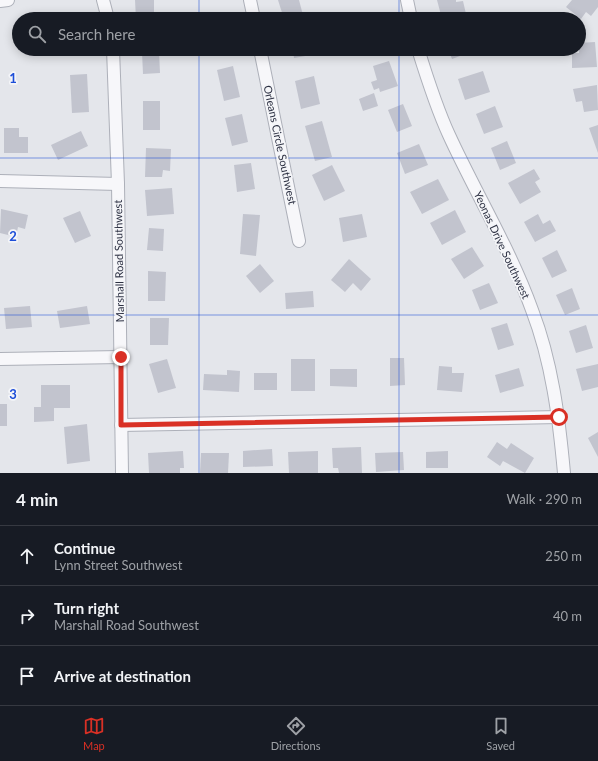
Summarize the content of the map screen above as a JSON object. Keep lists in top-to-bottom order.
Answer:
{
  "streets": {
    "street": ["Orleans Circle Southwest", "Yeonas Drive Southwest", "Marshall Road Southwest"]
  },
  "page": {
    "search": "Search here",
    "heading": ["4 min", "Walk · 290 m"],
    "list": [
      ["Continue", "Lynn Street Southwest", "250 m"],
      ["Turn right", "Marshall Road Southwest", "40 m"],
      "Arrive at destination"
    ],
    "nav": ["Map", "Directions", "Saved"]
  },
  "grid": {
    "rows": ["1", "2", "3"]
  }
}
